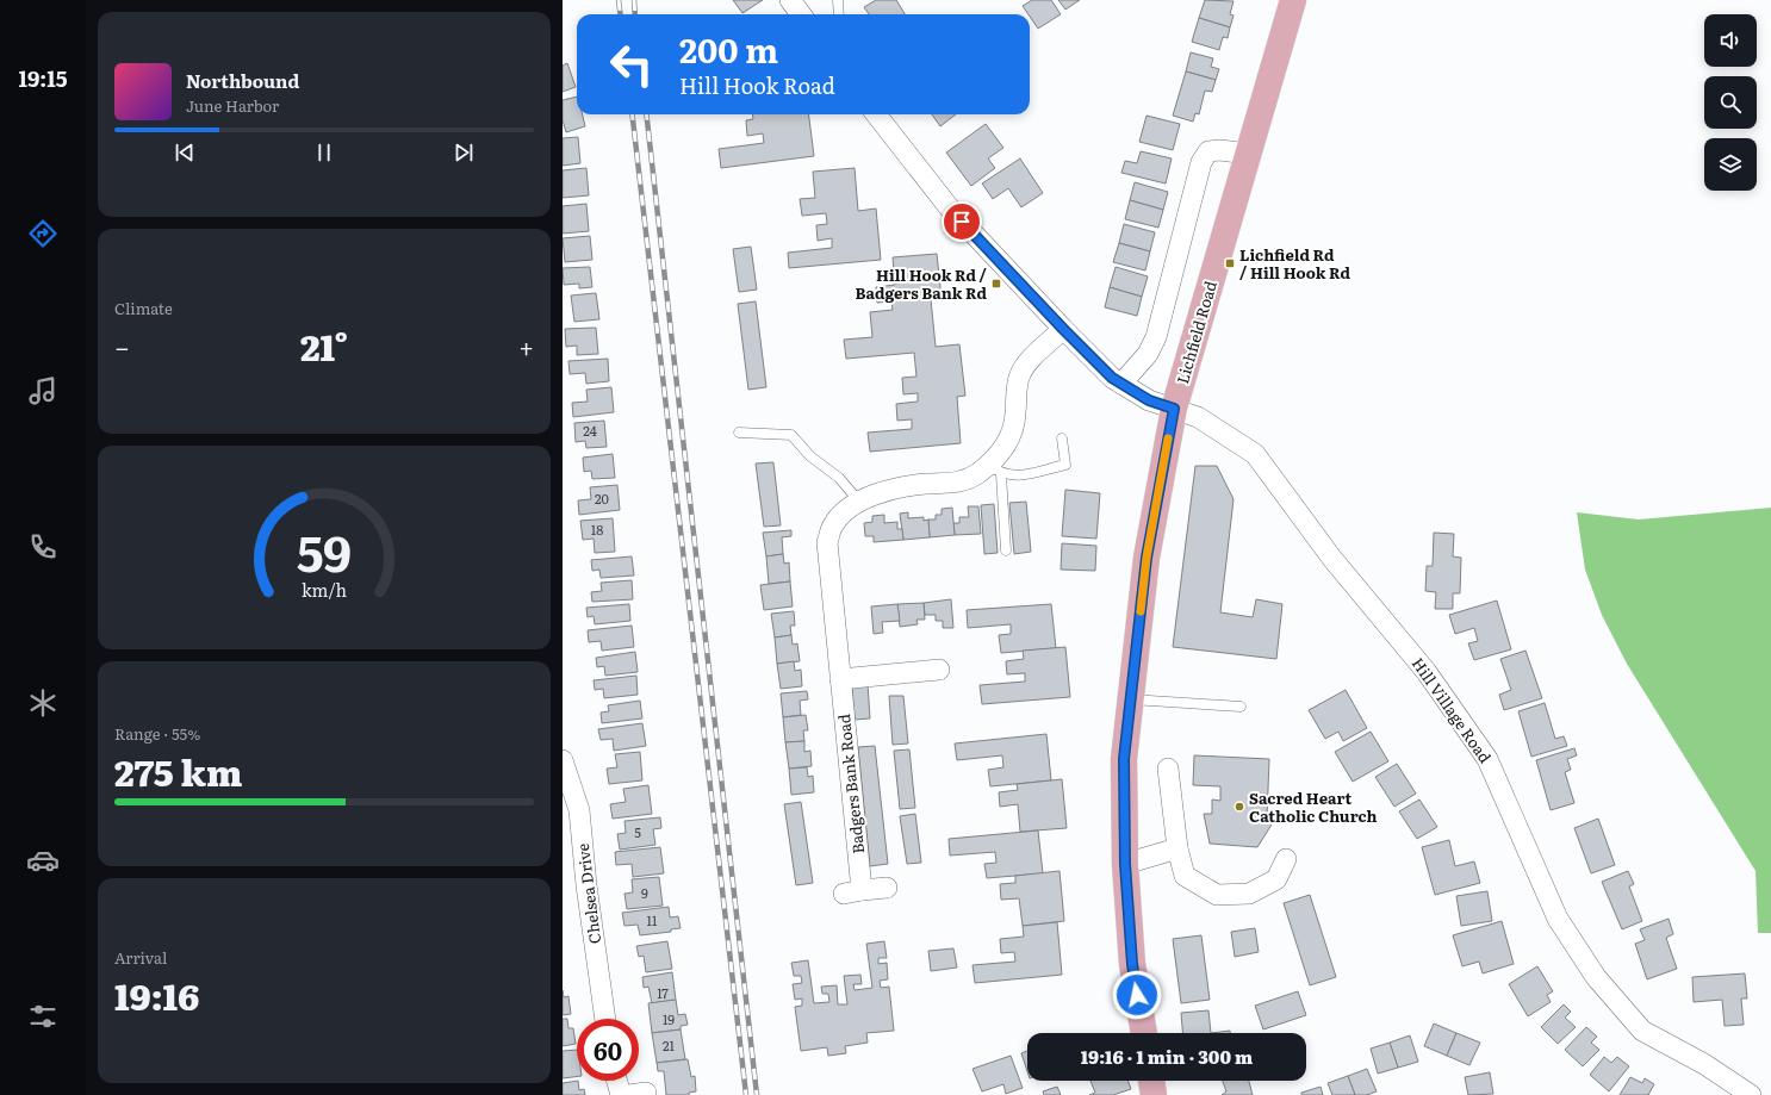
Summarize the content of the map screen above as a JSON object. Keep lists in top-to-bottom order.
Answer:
{
  "streets": {
    "main road": ["Lichfield Road"],
    "street": ["Hill Village Road", "Badgers Bank Road", "Chelsea Drive"]
  },
  "crossings": [
    ["Lichfield Road", "Hill Village Road"],
    ["Hill Village Road", "Badgers Bank Road"]
  ],
  "places": {
    "transit": ["Lichfield Rd / Hill Hook Rd", "Hill Hook Rd / Badgers Bank Rd"],
    "other": ["Sacred Heart Catholic Church"]
  },
  "house_numbers": [
    "24",
    "20",
    "18",
    "5",
    "9",
    "11",
    "17",
    "19",
    "21"
  ],
  "page": {
    "tabs": "19:15",
    "turn": ["200 m", "Hill Hook Road"],
    "song": ["Northbound", "June Harbor"],
    "tile": [
      "Climate",
      ["Range · 55%", "275 km"],
      ["Arrival", "19:16"]
    ],
    "heat": ["−", "21°", "+"],
    "limit": "60",
    "trip": "19:16 · 1 min · 300 m",
    "gauge": ["59", "km/h"]
  }
}
